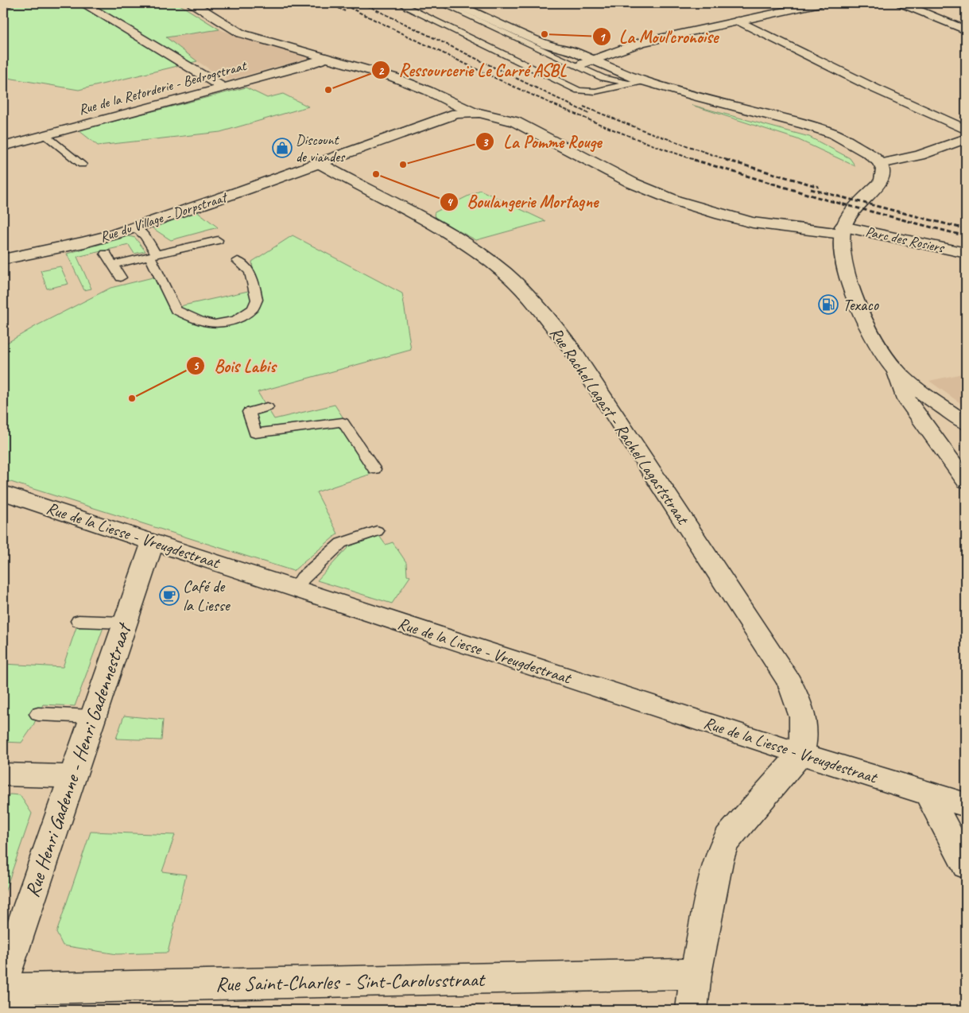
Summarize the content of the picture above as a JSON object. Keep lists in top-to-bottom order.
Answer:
{
  "streets": {
    "street": [
      "Rue de la Retorderie - Bedrogstraat",
      "Rue du Village - Dorpstraat",
      "Parc des Rosiers",
      "Rue Rachel Lagast - Rachel Lagaststraat",
      "Rue de la Liesse - Vreugdestraat",
      "Rue Henri Gadenne - Henri Gadennestraat",
      "Rue Saint-Charles - Sint-Carolusstraat"
    ]
  },
  "crossings": [
    ["Rue du Village - Dorpstraat", "Parc des Rosiers"],
    ["Rue du Village - Dorpstraat", "Rue Rachel Lagast - Rachel Lagaststraat"],
    ["Rue Rachel Lagast - Rachel Lagaststraat", "Rue de la Liesse - Vreugdestraat"],
    ["Rue de la Liesse - Vreugdestraat", "Rue Henri Gadenne - Henri Gadennestraat"],
    ["Rue Henri Gadenne - Henri Gadennestraat", "Rue Saint-Charles - Sint-Carolusstraat"]
  ],
  "places": {
    "other": [
      "La Moul'cronoise",
      "Ressourcerie Le Carré ASBL",
      "La Pomme Rouge",
      "Boulangerie Mortagne",
      "Bois Labis"
    ],
    "shop": ["Discount de viandes"],
    "fuel station": ["Texaco"],
    "cafe": ["Café de la Liesse"]
  }
}
